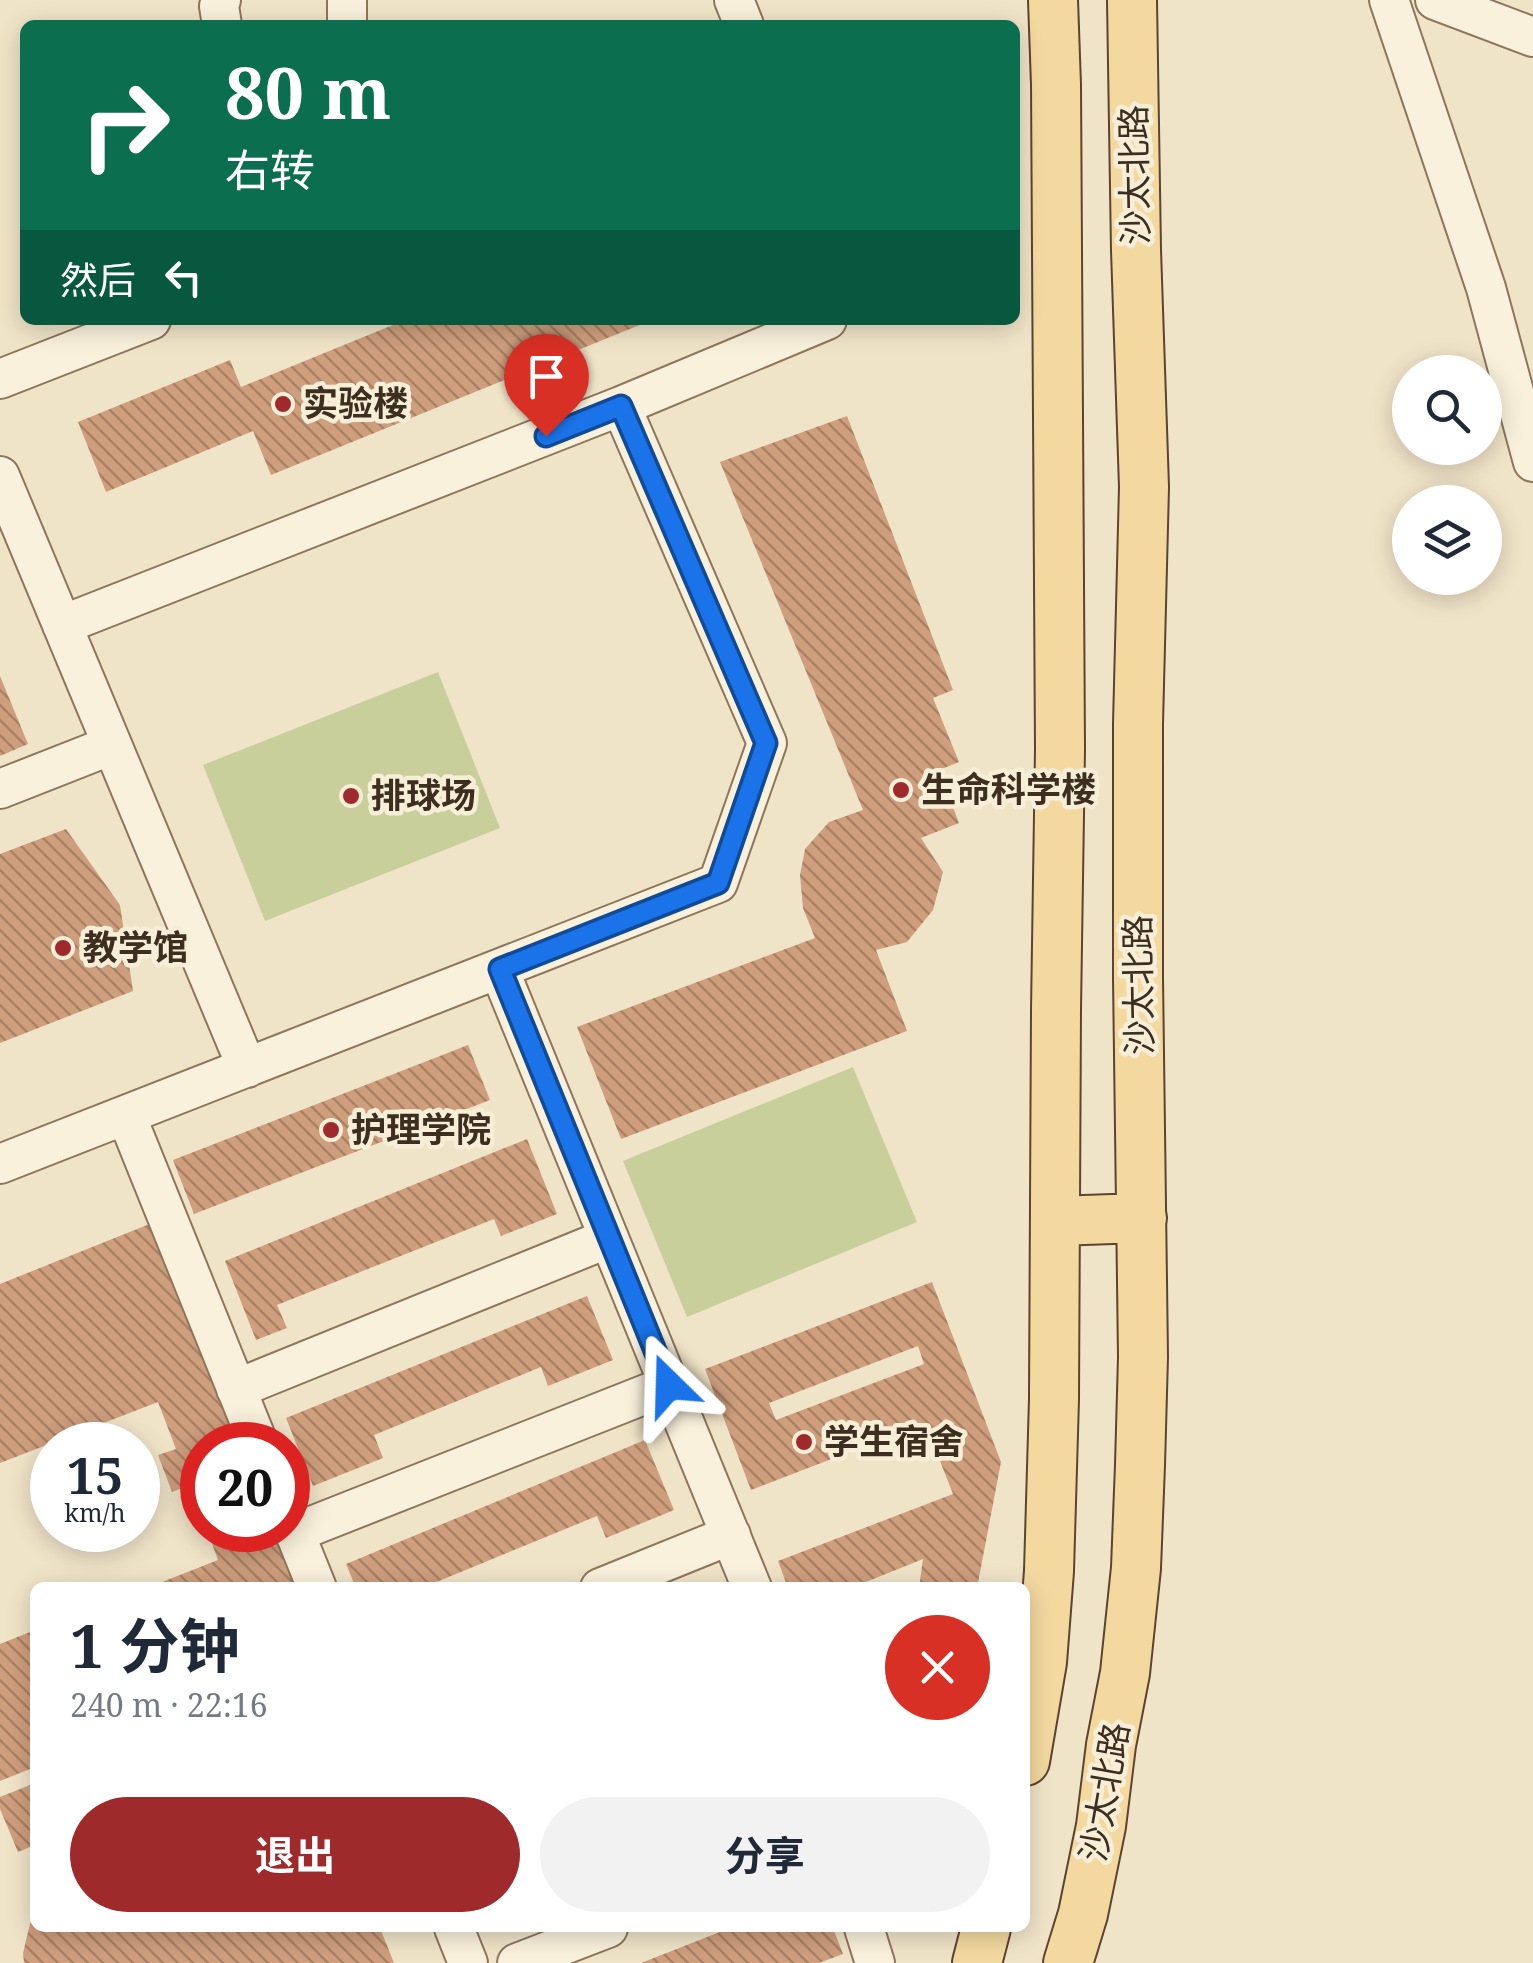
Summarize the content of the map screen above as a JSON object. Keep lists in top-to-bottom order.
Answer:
{
  "streets": {
    "main road": ["沙太北路"]
  },
  "places": [
    "实验楼",
    "生命科学楼",
    "排球场",
    "教学馆",
    "护理学院",
    "学生宿舍"
  ],
  "page": {
    "turn": ["80 m", "右转"],
    "then": "然后",
    "speed": "15 km/h",
    "limit": "20",
    "heading": ["1 分钟", "240 m · 22:16"],
    "buttons": ["退出", "分享"]
  }
}
